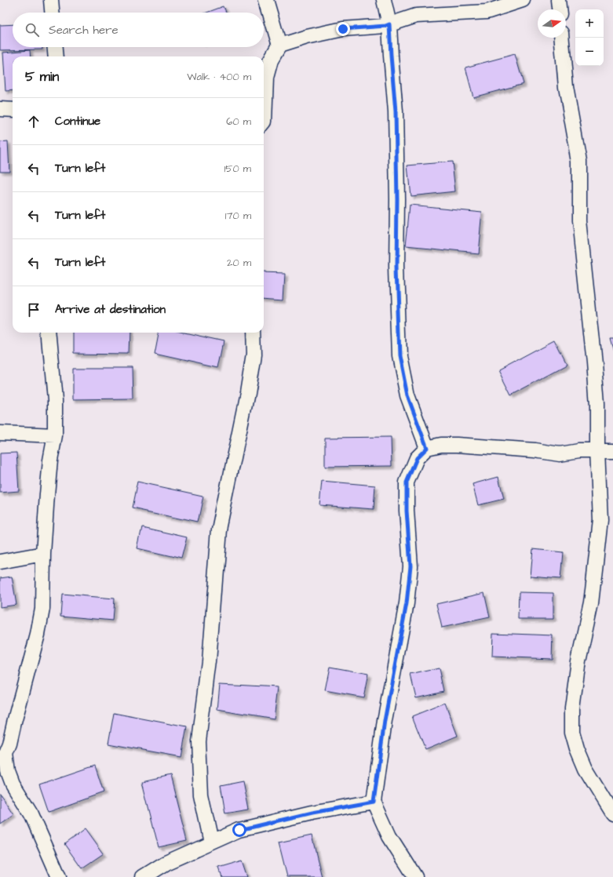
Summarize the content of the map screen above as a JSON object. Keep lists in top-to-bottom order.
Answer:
{
  "north": "right",
  "page": {
    "map_buttons": ["+", "−"],
    "search": "Search here",
    "heading": ["5 min", "Walk · 400 m"],
    "list": [
      ["Continue", "60 m"],
      ["Turn left", "150 m"],
      ["Turn left", "170 m"],
      ["Turn left", "20 m"],
      "Arrive at destination"
    ]
  }
}
